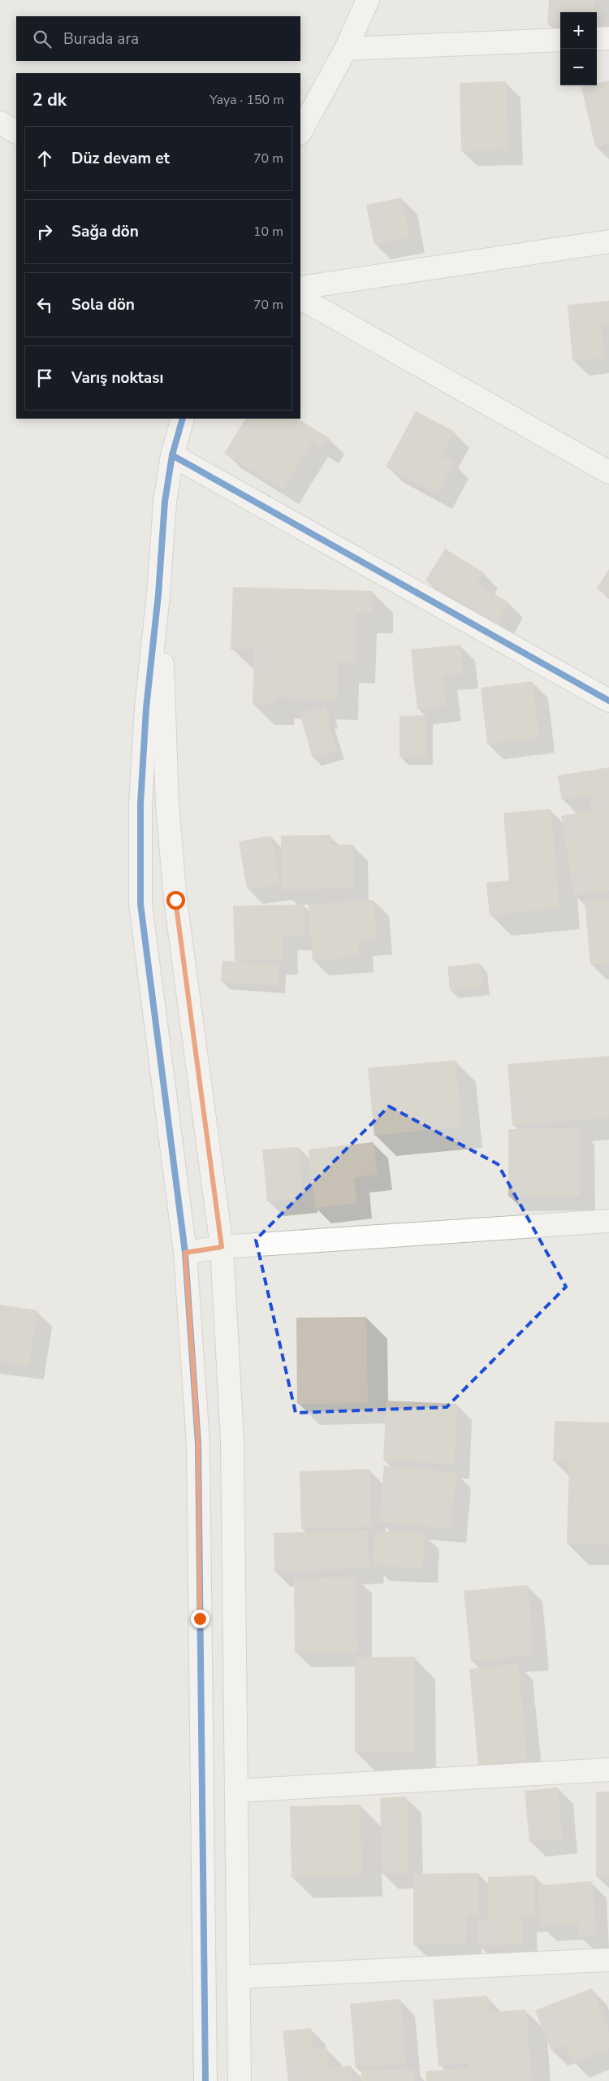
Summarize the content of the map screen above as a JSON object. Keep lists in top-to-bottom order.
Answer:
{
  "page": {
    "map_buttons": ["+", "−"],
    "search": "Burada ara",
    "heading": ["2 dk", "Yaya · 150 m"],
    "list": [
      ["Düz devam et", "70 m"],
      ["Sağa dön", "10 m"],
      ["Sola dön", "70 m"],
      "Varış noktası"
    ]
  }
}
